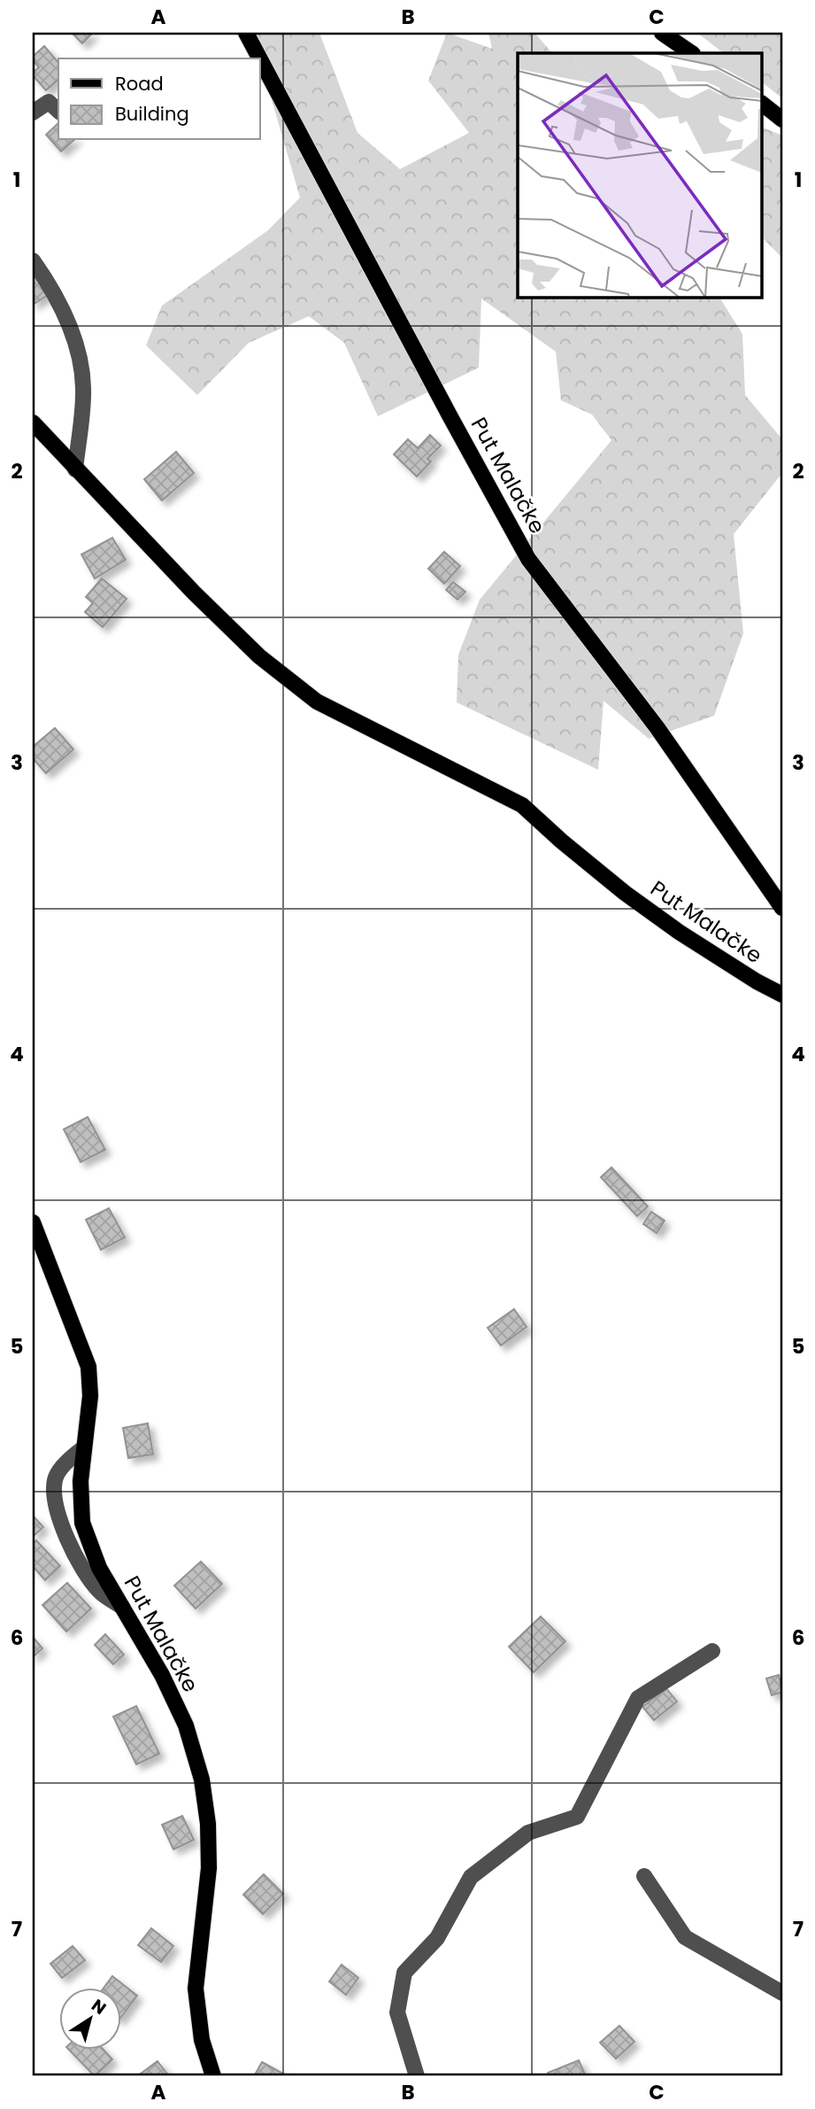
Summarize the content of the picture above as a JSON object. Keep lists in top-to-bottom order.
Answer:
{
  "streets": {
    "main road": ["Put Malačke"]
  },
  "legend": ["Road", "Building"],
  "north": "top right",
  "grid": {
    "columns": ["A", "B", "C"],
    "rows": [
      "1",
      "2",
      "3",
      "4",
      "5",
      "6",
      "7"
    ]
  }
}
